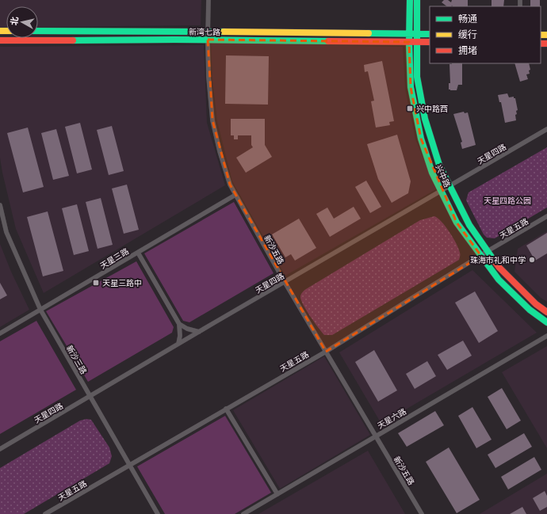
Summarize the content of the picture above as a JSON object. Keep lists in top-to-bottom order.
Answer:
{
  "streets": {
    "street": [
      "新湾七路",
      "天星四路",
      "兴中路",
      "天星五路",
      "新沙五路",
      "天星三路",
      "新沙三路",
      "天星六路"
    ]
  },
  "crossings": [
    ["新湾七路", "兴中路"],
    ["新湾七路", "新沙五路"],
    ["天星四路", "兴中路"],
    ["天星四路", "新沙五路"],
    ["天星四路", "新沙三路"],
    ["兴中路", "天星五路"],
    ["天星五路", "新沙五路"],
    ["天星五路", "新沙三路"],
    ["新沙五路", "天星三路"],
    ["新沙五路", "天星六路"],
    ["天星三路", "新沙三路"]
  ],
  "parks": ["天星四路公园"],
  "places": {
    "transit": ["兴中路西", "天星三路中"],
    "other": ["珠海市礼和中学"]
  },
  "legend": ["畅通", "缓行", "拥堵"],
  "north": "left"
}
